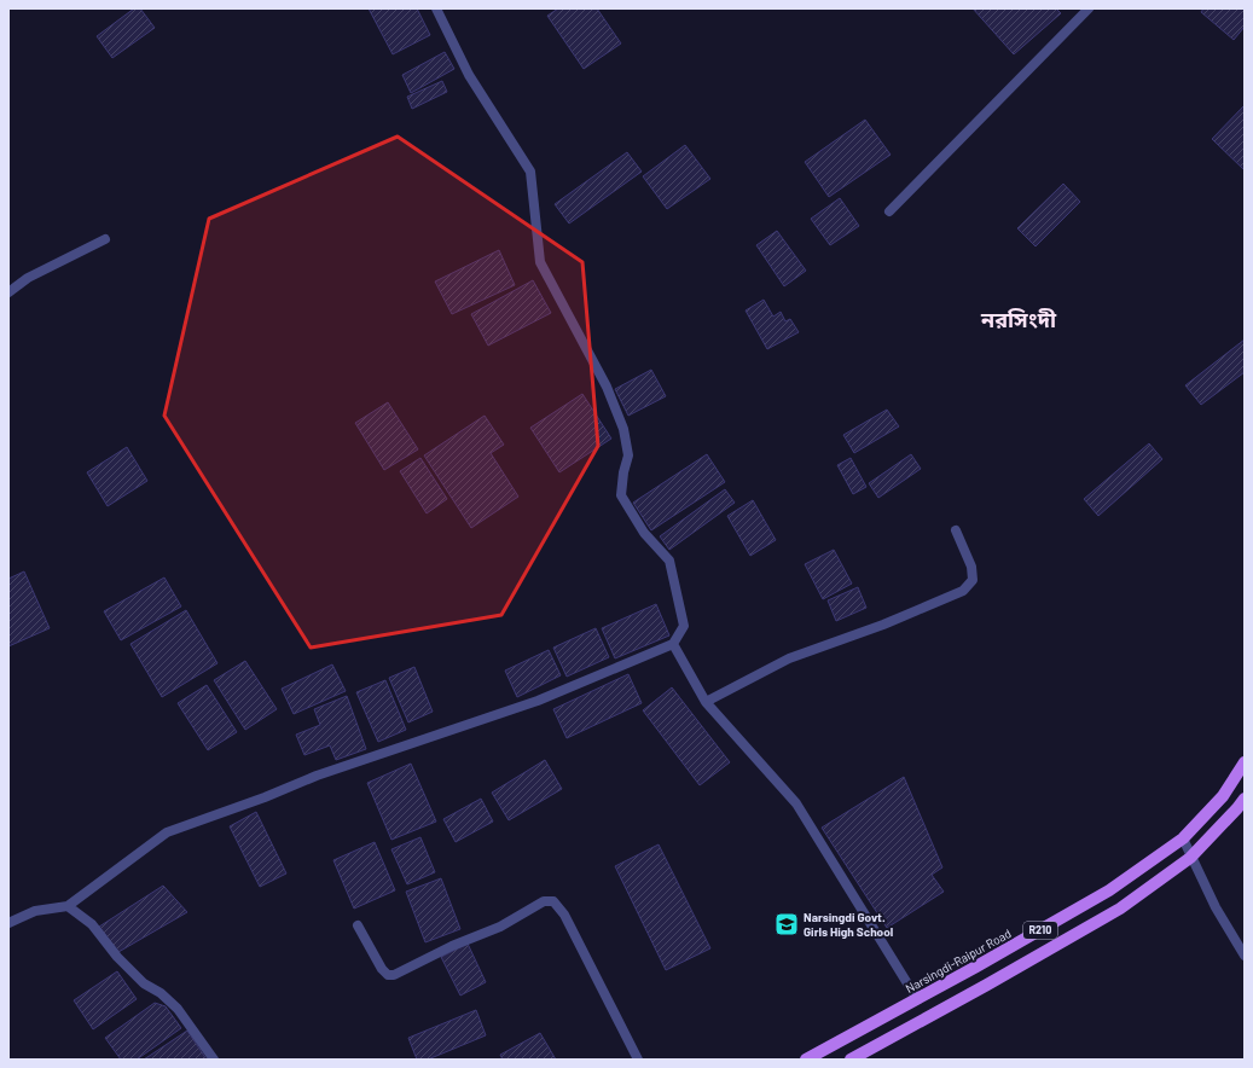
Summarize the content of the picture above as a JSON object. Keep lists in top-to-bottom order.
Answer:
{
  "streets": {
    "main road": ["R210", "Narsingdi-Raipur Road"]
  },
  "districts": ["নরসিংদী"],
  "places": {
    "school or university": ["Narsingdi Govt. Girls High School"]
  }
}
